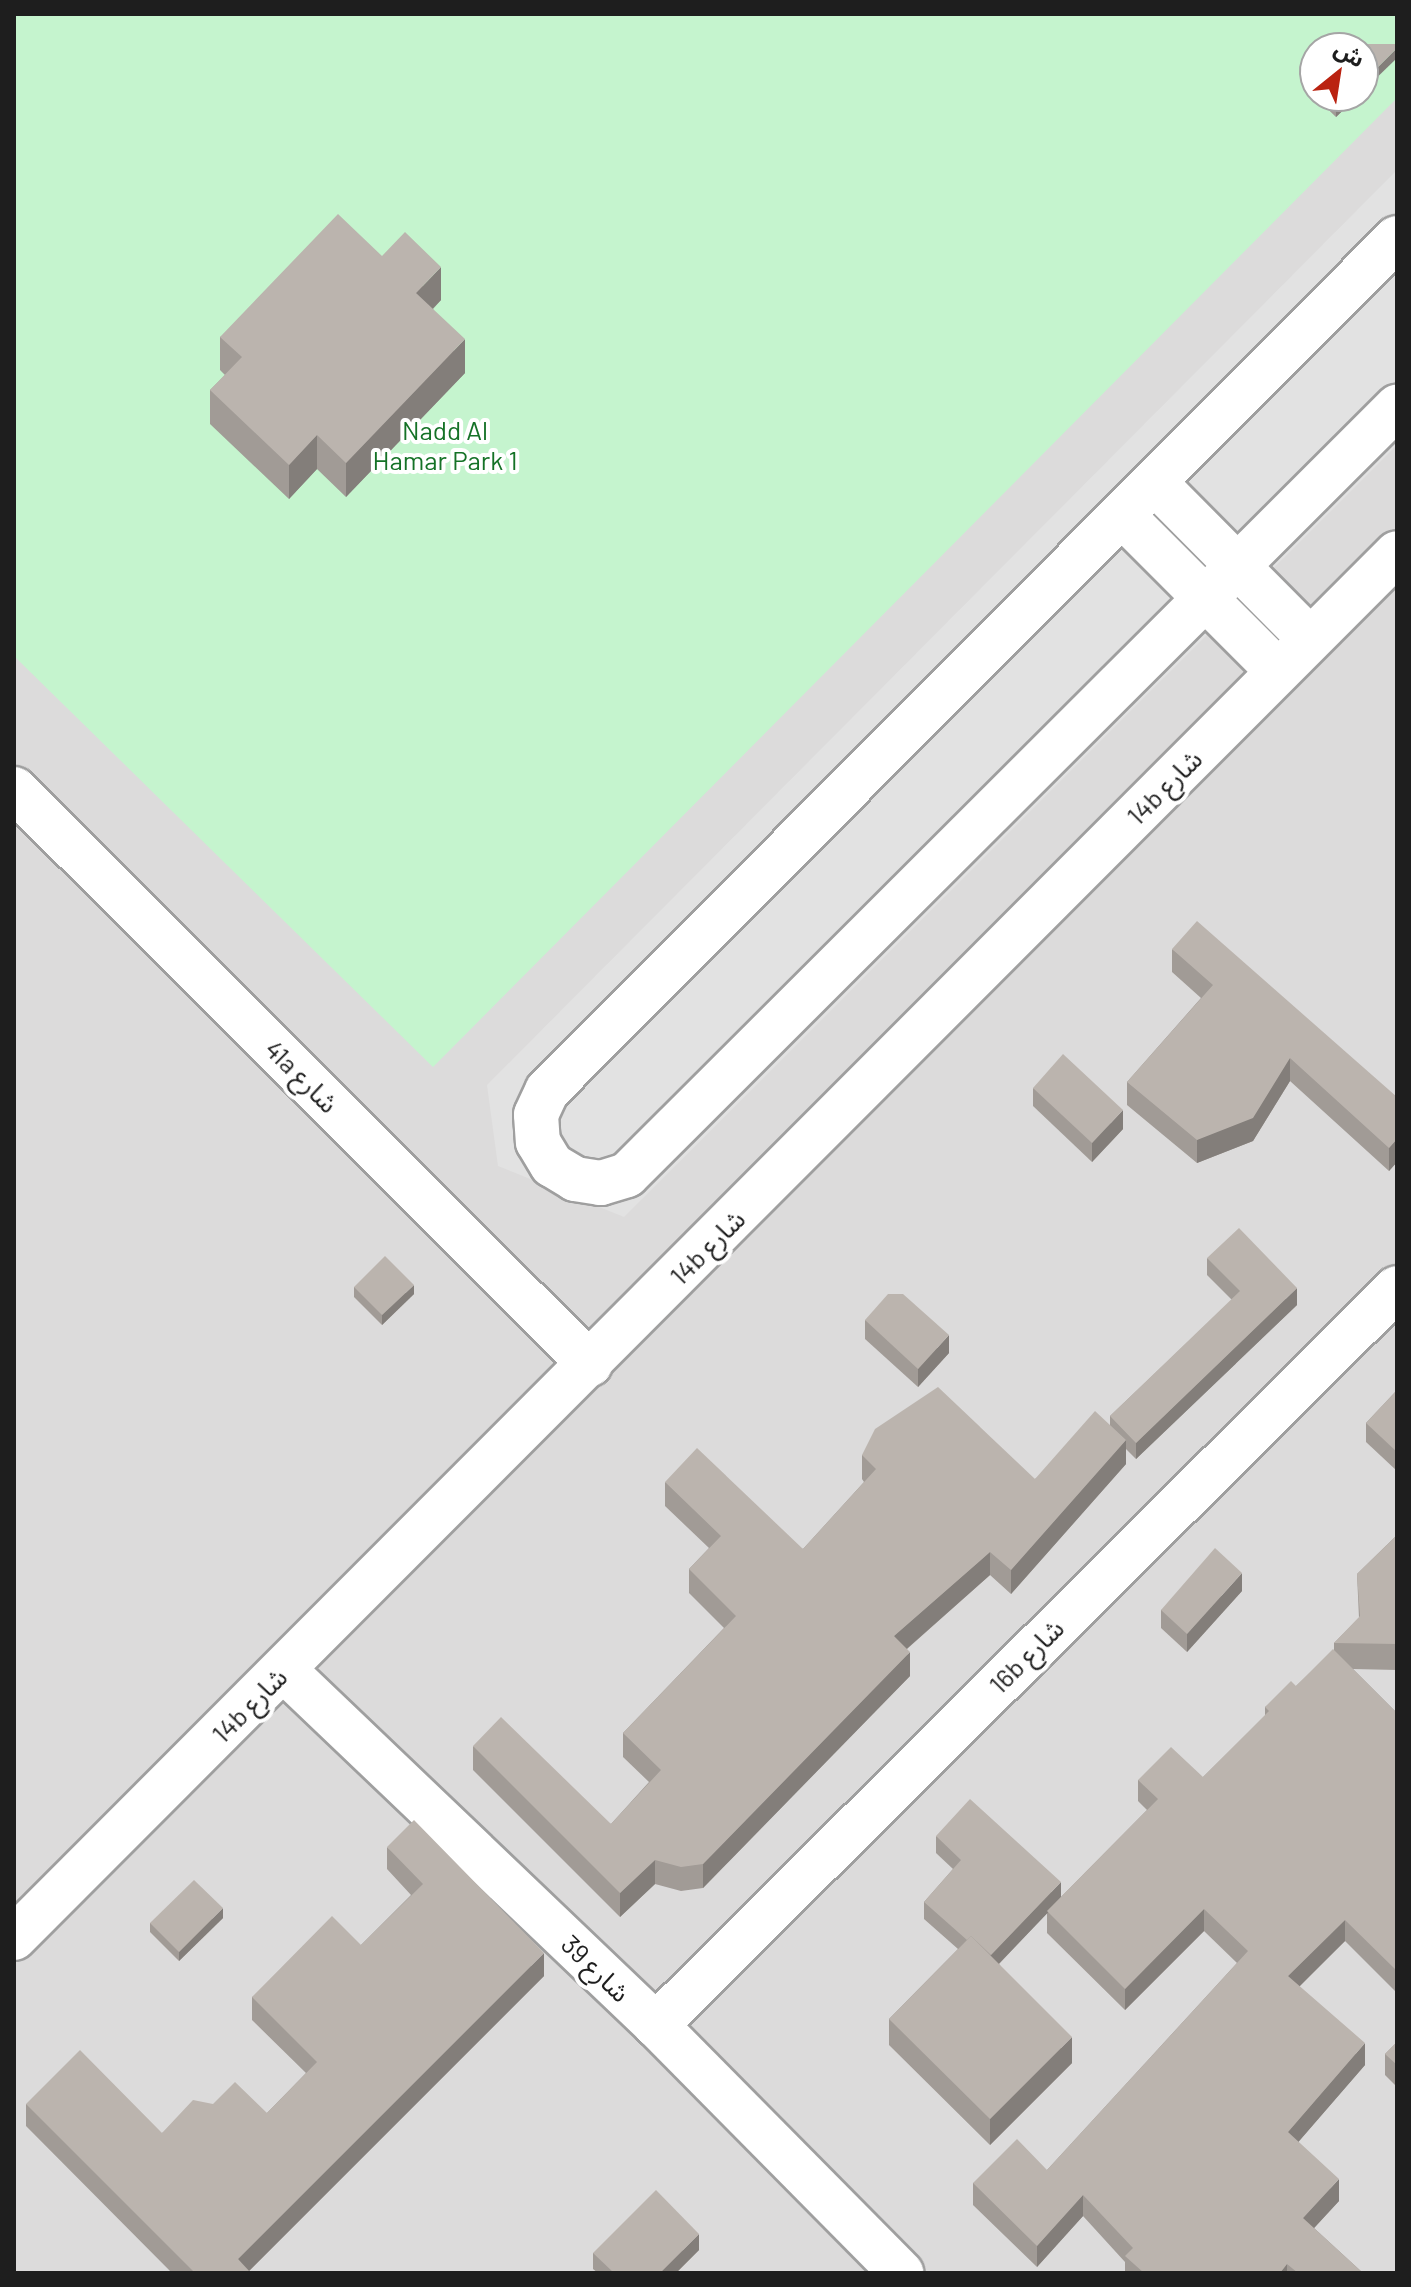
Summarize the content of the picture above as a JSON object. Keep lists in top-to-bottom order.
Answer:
{
  "streets": {
    "street": [
      "14b شارع",
      "41a شارع",
      "16b شارع",
      "شارع 39"
    ]
  },
  "crossings": [
    ["14b شارع", "41a شارع"],
    ["14b شارع", "شارع 39"],
    ["16b شارع", "شارع 39"]
  ],
  "parks": ["Nadd Al Hamar Park 1"],
  "north": "top right"
}
